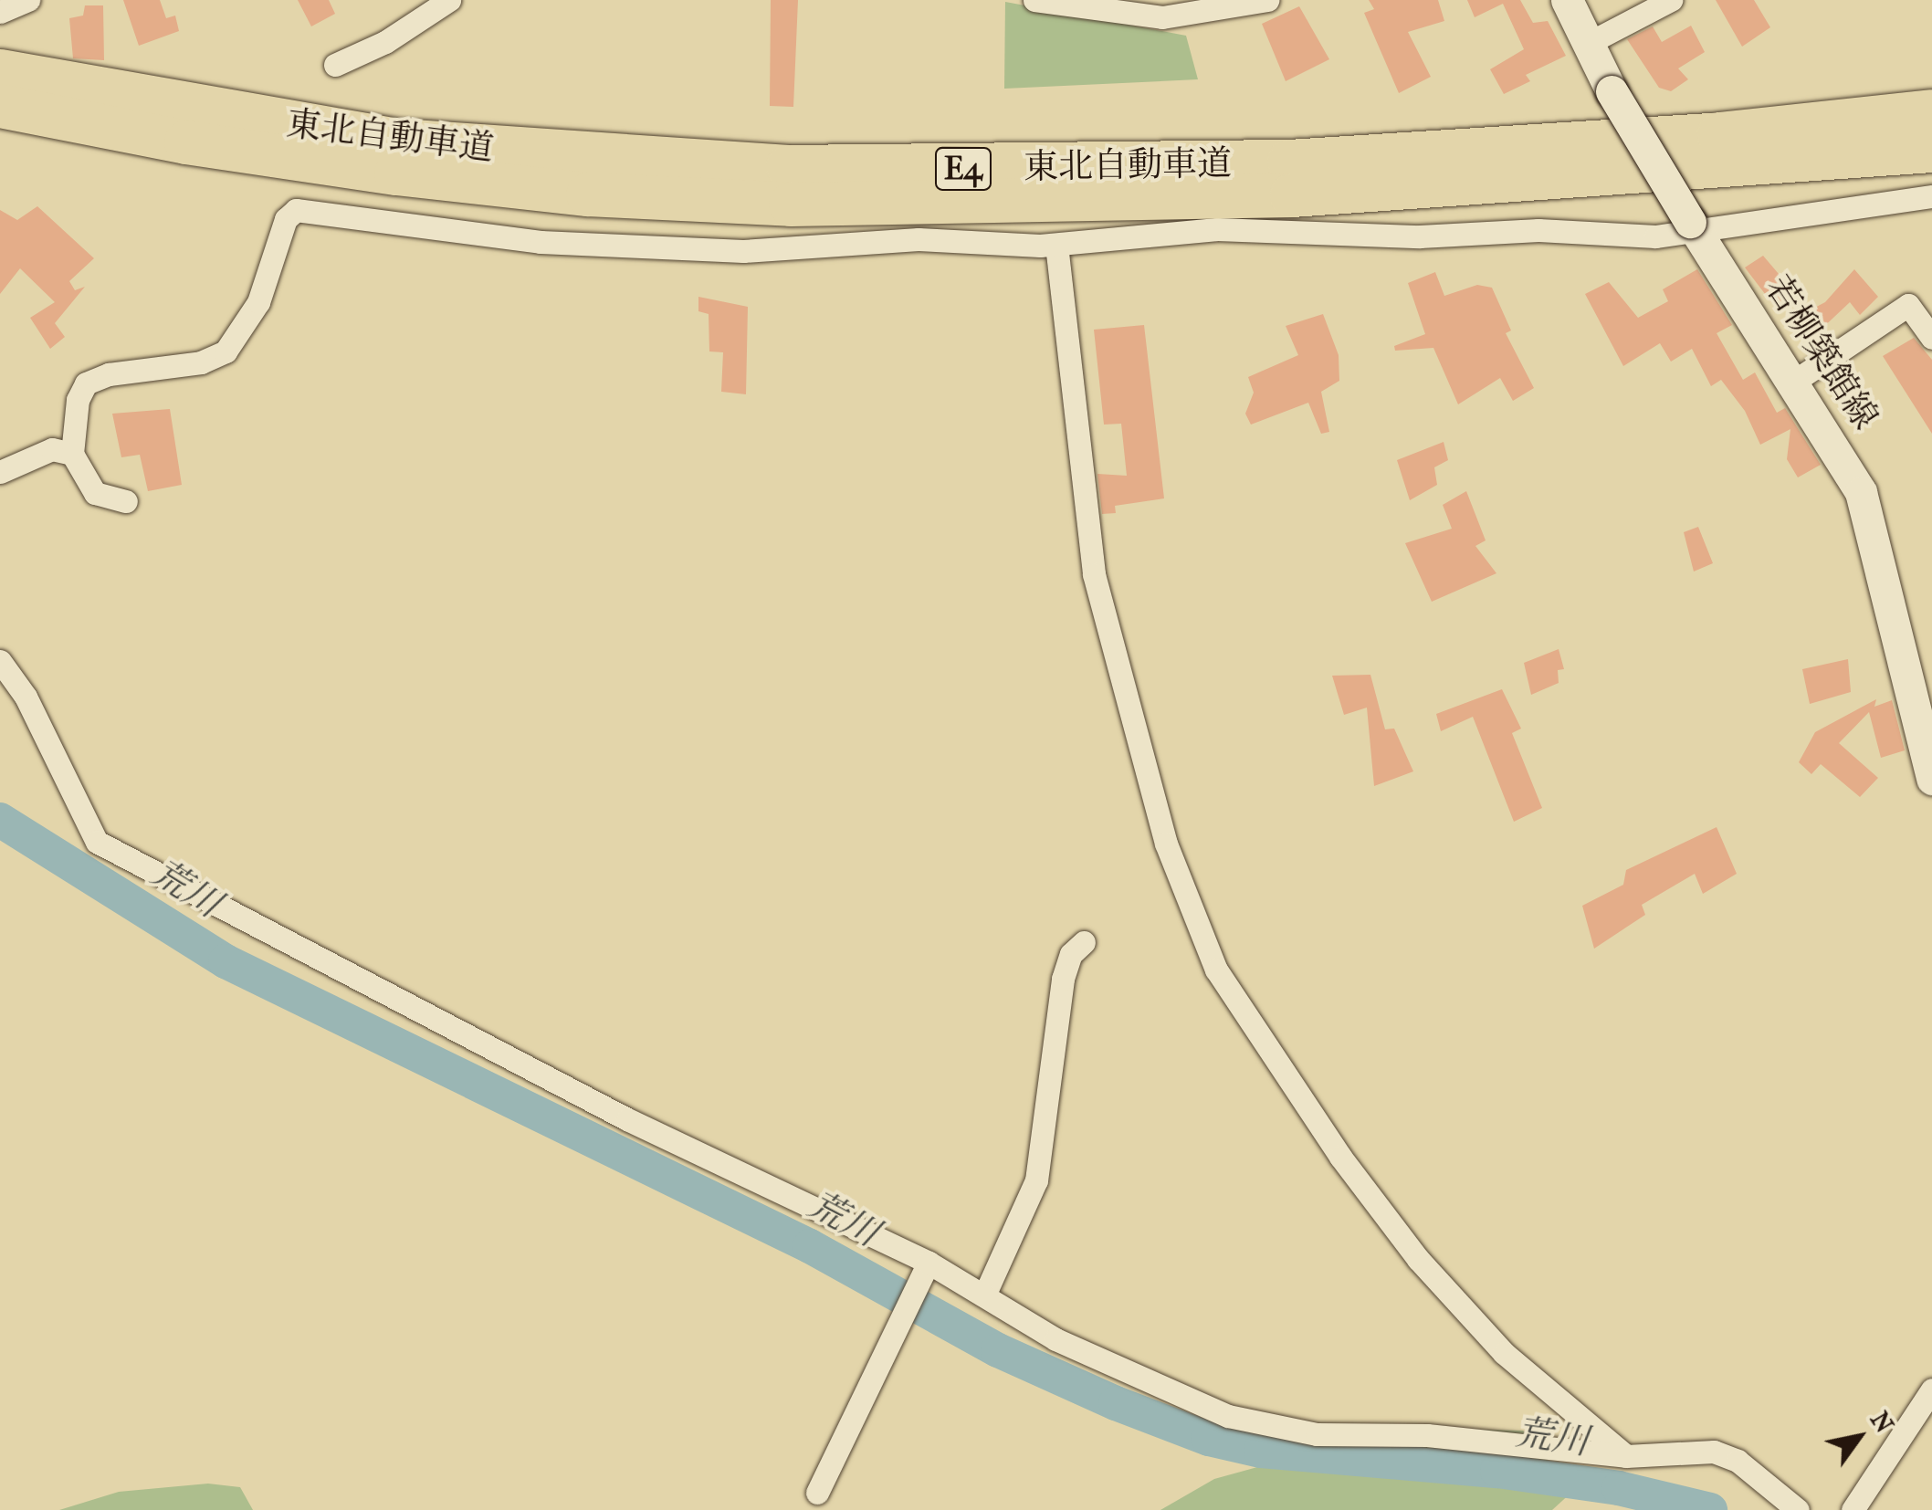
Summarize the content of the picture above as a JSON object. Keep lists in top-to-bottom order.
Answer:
{
  "streets": {
    "highway": ["東北自動車道", "E4"],
    "main road": ["若柳築館線"]
  },
  "water": ["荒川"],
  "north": "top right"
}
